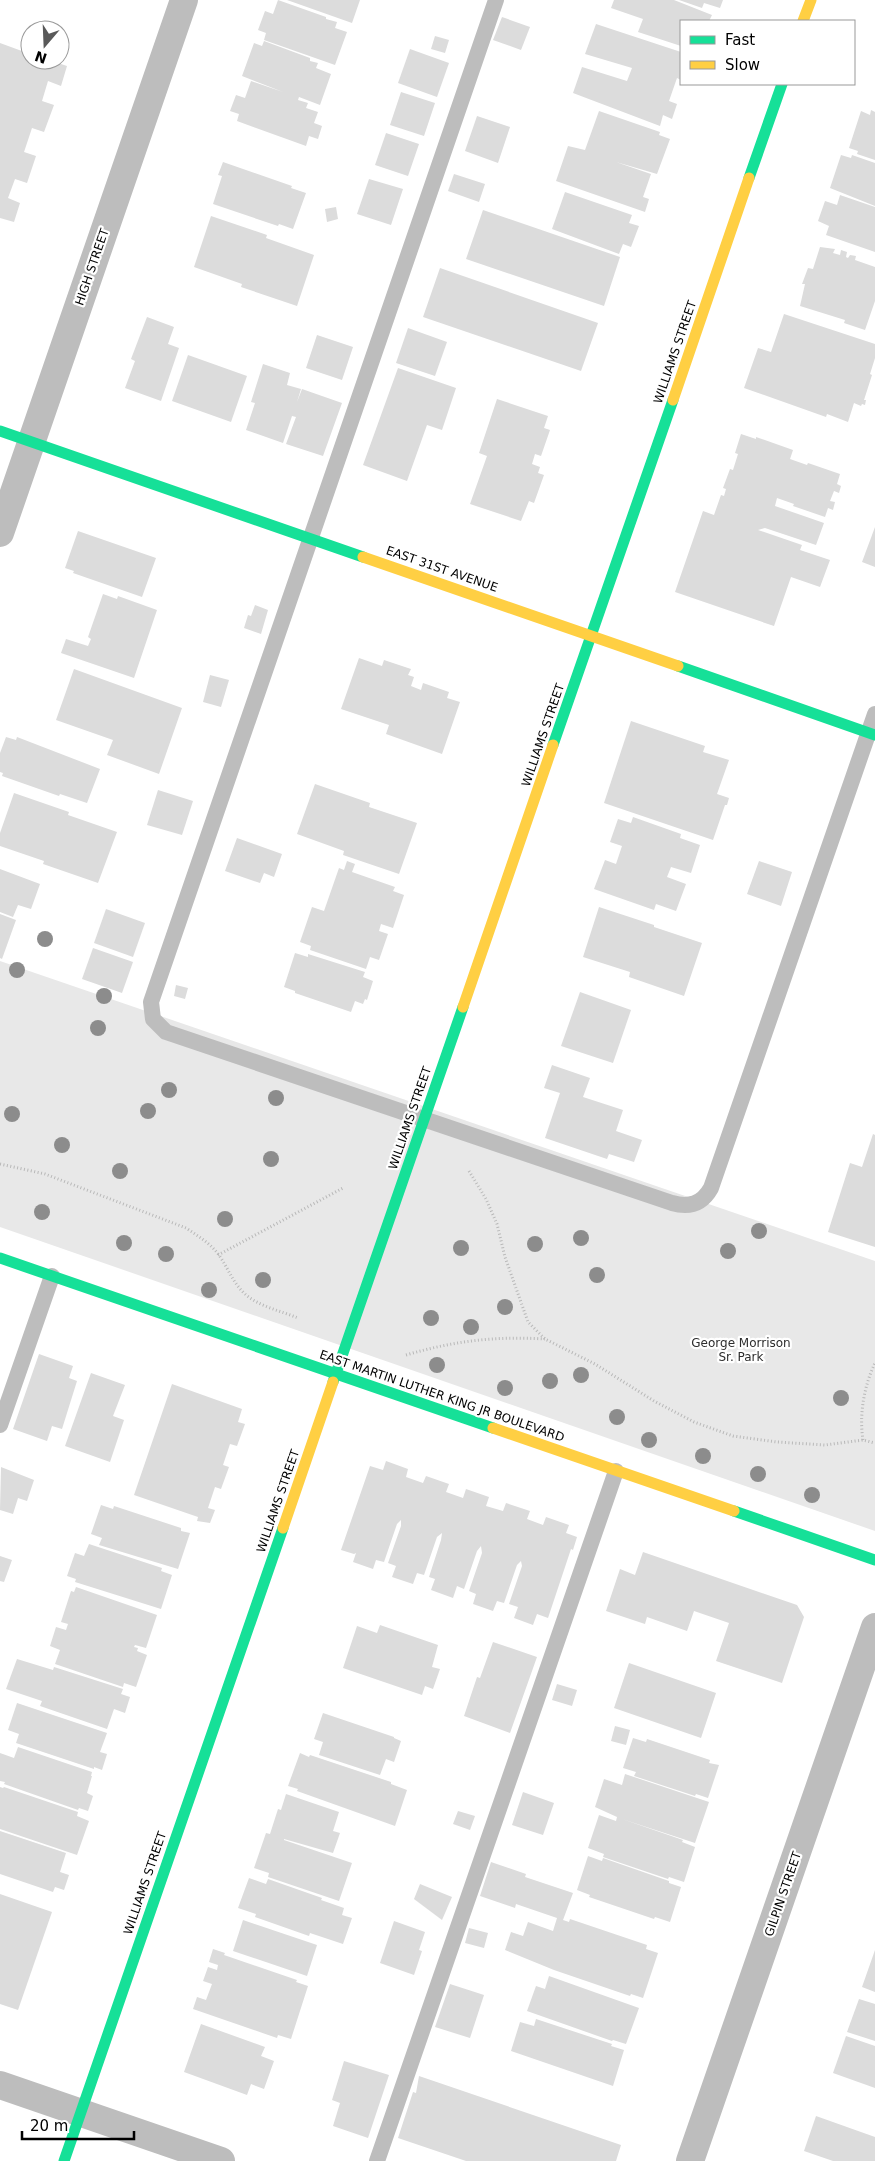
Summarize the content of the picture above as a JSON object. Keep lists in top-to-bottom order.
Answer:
{
  "streets": {
    "street": [
      "HIGH STREET",
      "WILLIAMS STREET",
      "EAST 31ST AVENUE",
      "EAST MARTIN LUTHER KING JR BOULEVARD",
      "GILPIN STREET"
    ]
  },
  "crossings": [
    ["HIGH STREET", "EAST 31ST AVENUE"],
    ["WILLIAMS STREET", "EAST 31ST AVENUE"],
    ["WILLIAMS STREET", "EAST MARTIN LUTHER KING JR BOULEVARD"]
  ],
  "parks": ["George Morrison Sr. Park"],
  "legend": ["Fast", "Slow"],
  "scale_bar": "20 m",
  "north": "bottom"
}
